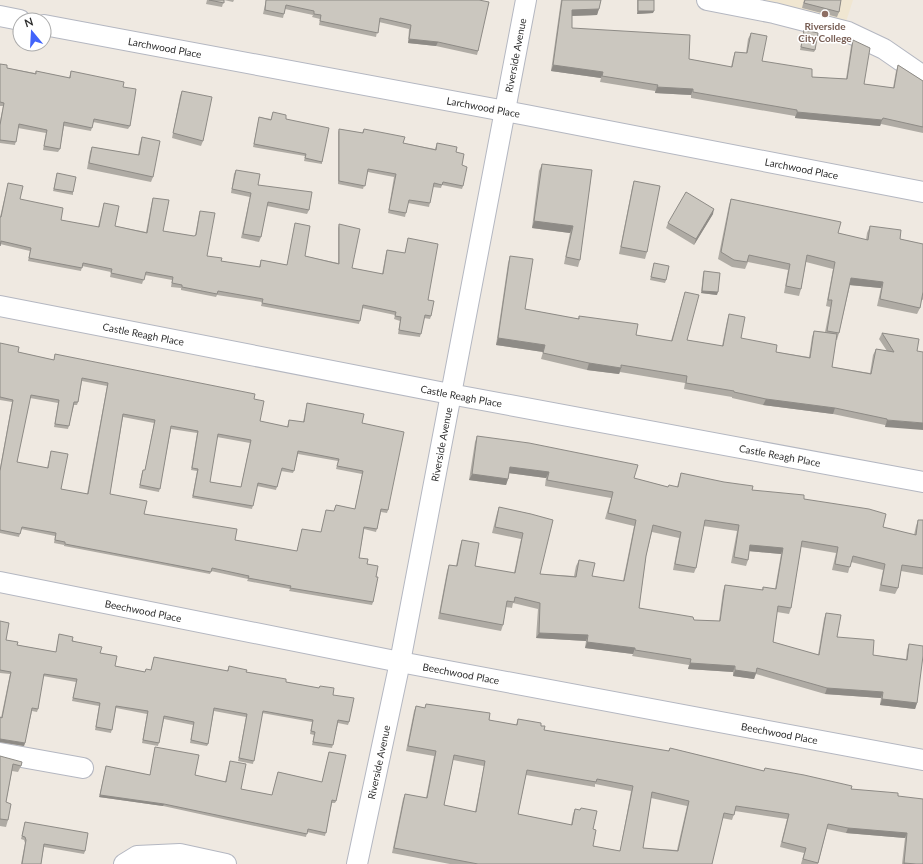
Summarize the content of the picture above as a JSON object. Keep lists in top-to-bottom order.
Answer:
{
  "streets": {
    "street": [
      "Larchwood Place",
      "Riverside Avenue",
      "Castle Reagh Place",
      "Beechwood Place"
    ]
  },
  "crossings": [
    ["Larchwood Place", "Riverside Avenue"],
    ["Riverside Avenue", "Castle Reagh Place"],
    ["Riverside Avenue", "Beechwood Place"]
  ],
  "places": ["Riverside City College"],
  "north": "top"
}
